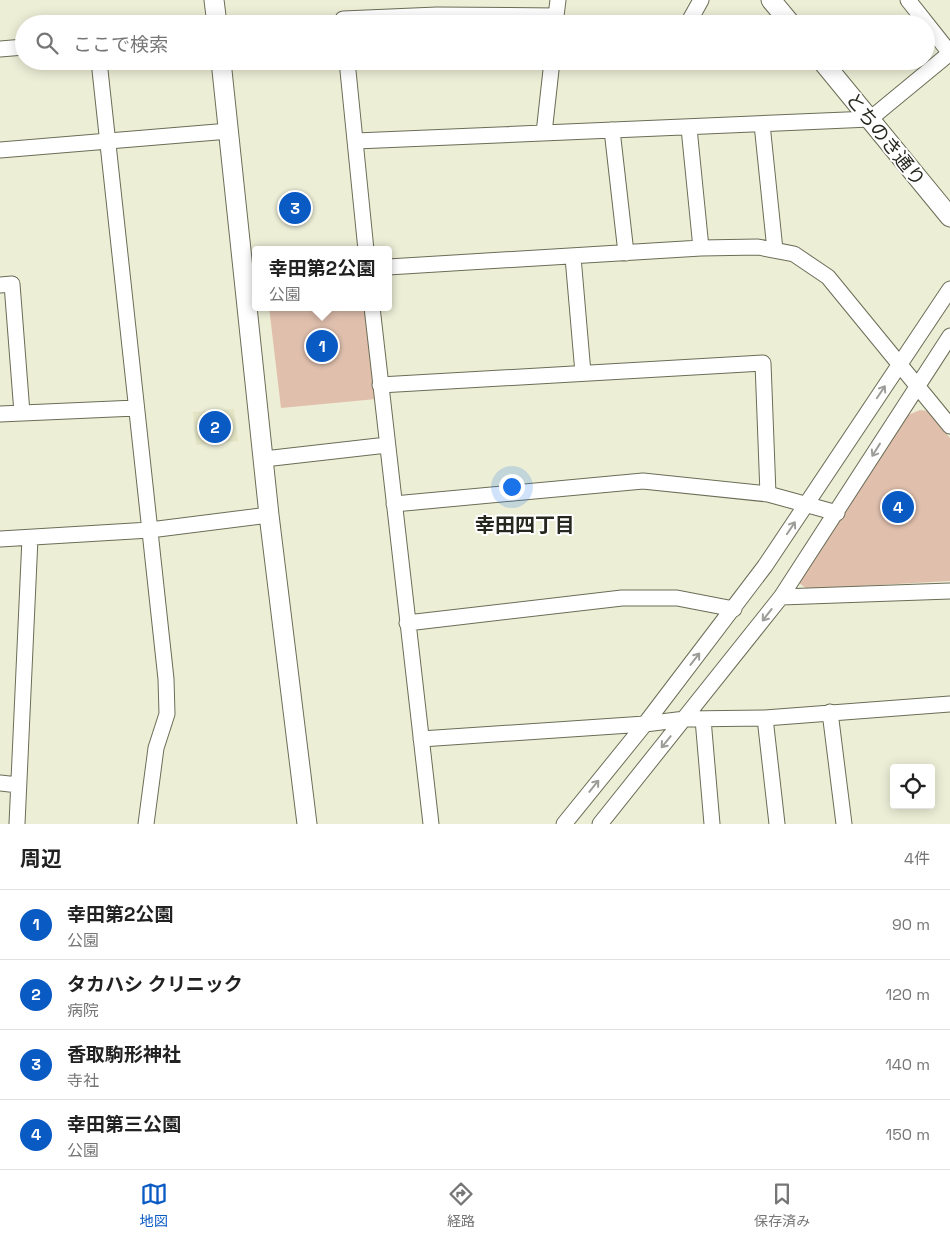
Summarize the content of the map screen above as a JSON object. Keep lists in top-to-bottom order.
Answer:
{
  "streets": {
    "street": ["とちのき通り"]
  },
  "districts": ["幸田四丁目"],
  "page": {
    "search": "ここで検索",
    "pins": [
      "3",
      "1",
      "2",
      "4"
    ],
    "popup": ["幸田第2公園", "公園"],
    "heading": ["周辺", "4件"],
    "list": [
      {
        "mark": "1",
        "name": "幸田第2公園",
        "note": "公園",
        "value": "90 m"
      },
      {
        "mark": "2",
        "name": "タカハシ クリニック",
        "note": "病院",
        "value": "120 m"
      },
      {
        "mark": "3",
        "name": "香取駒形神社",
        "note": "寺社",
        "value": "140 m"
      },
      {
        "mark": "4",
        "name": "幸田第三公園",
        "note": "公園",
        "value": "150 m"
      }
    ],
    "nav": ["地図", "経路", "保存済み"]
  }
}
